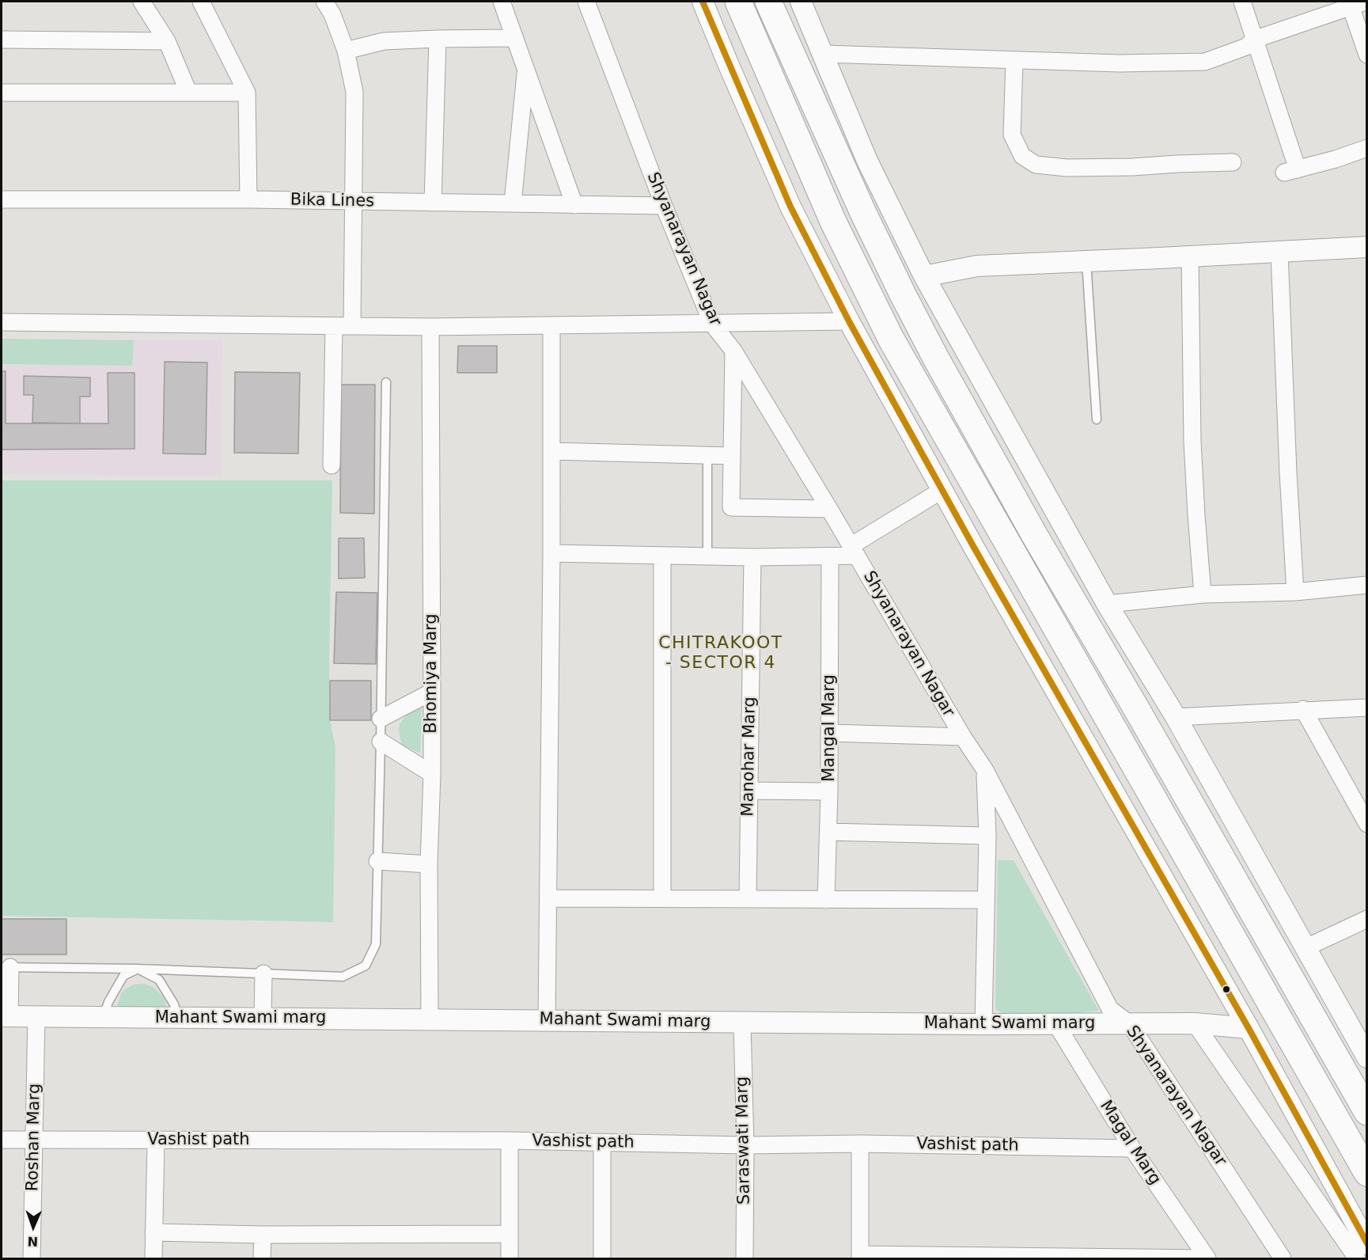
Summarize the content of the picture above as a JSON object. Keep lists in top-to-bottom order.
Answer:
{
  "streets": {
    "street": [
      "Bika Lines",
      "Shyanarayan Nagar",
      "Bhomiya Marg",
      "Mangal Marg",
      "Manohar Marg",
      "Mahant Swami marg",
      "Roshan Marg",
      "Vashist path",
      "Saraswati Marg",
      "Magal Marg"
    ]
  },
  "crossings": [
    ["Bika Lines", "Shyanarayan Nagar"],
    ["Shyanarayan Nagar", "Mahant Swami marg"],
    ["Bhomiya Marg", "Mahant Swami marg"],
    ["Mahant Swami marg", "Roshan Marg"],
    ["Mahant Swami marg", "Saraswati Marg"],
    ["Mahant Swami marg", "Magal Marg"],
    ["Roshan Marg", "Vashist path"],
    ["Vashist path", "Saraswati Marg"],
    ["Vashist path", "Magal Marg"]
  ],
  "districts": ["CHITRAKOOT - SECTOR 4"],
  "north": "bottom"
}
